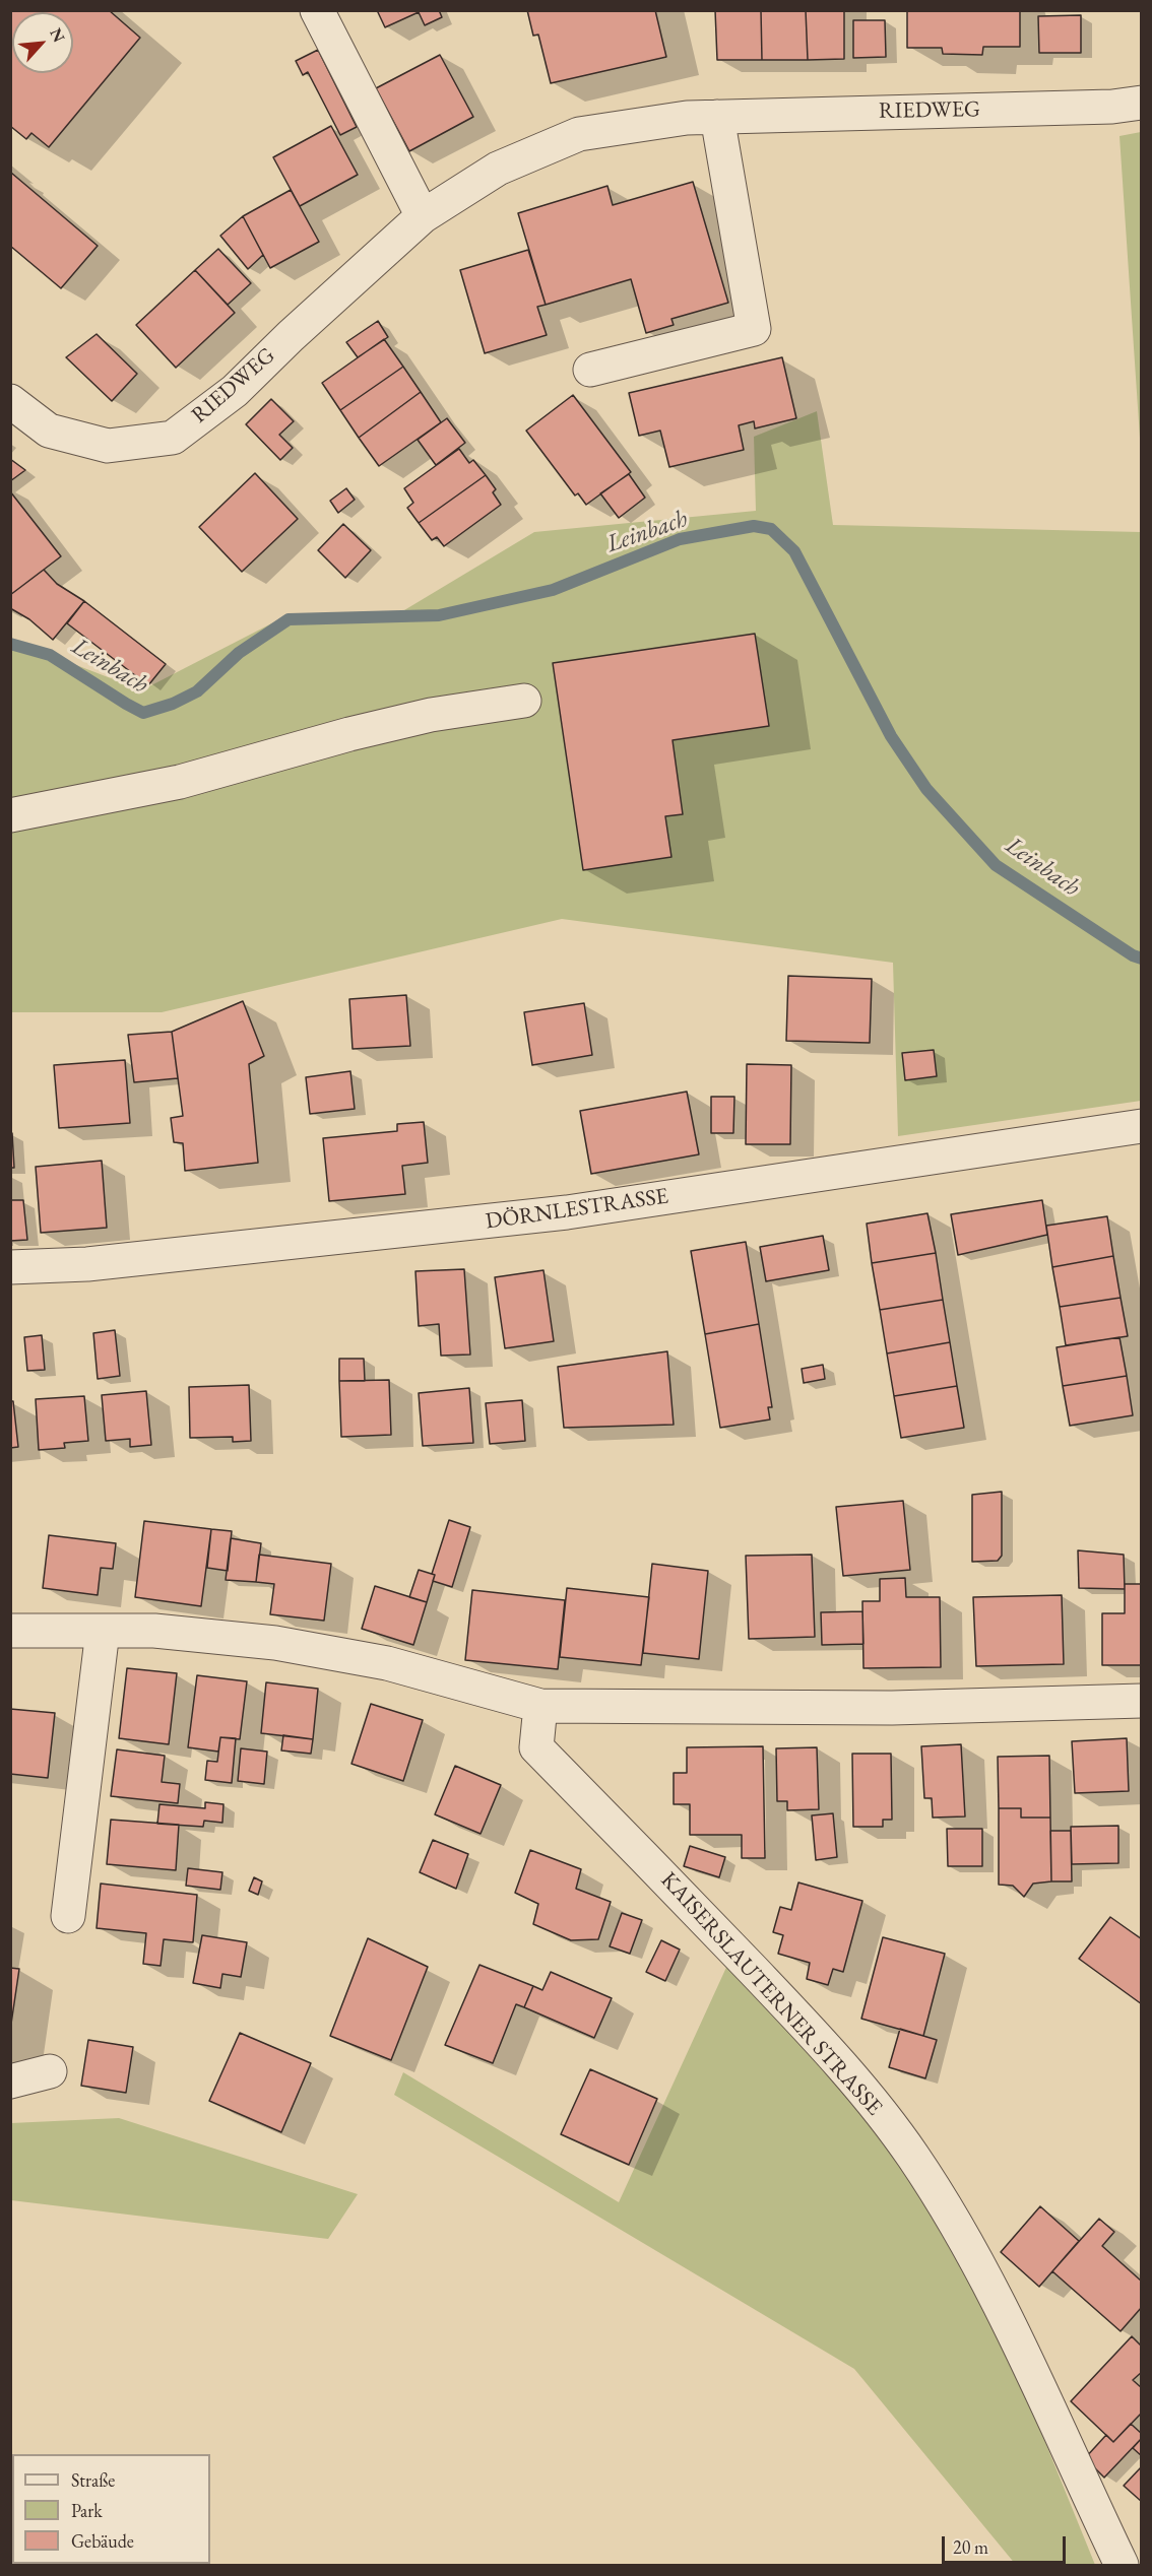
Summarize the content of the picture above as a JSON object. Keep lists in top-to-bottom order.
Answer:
{
  "streets": {
    "street": ["RIEDWEG", "DÖRNLESTRASSE", "KAISERSLAUTERNER STRASSE"]
  },
  "water": ["Leinbach"],
  "legend": ["Straße", "Park", "Gebäude"],
  "scale_bar": "20 m",
  "north": "top right"
}
